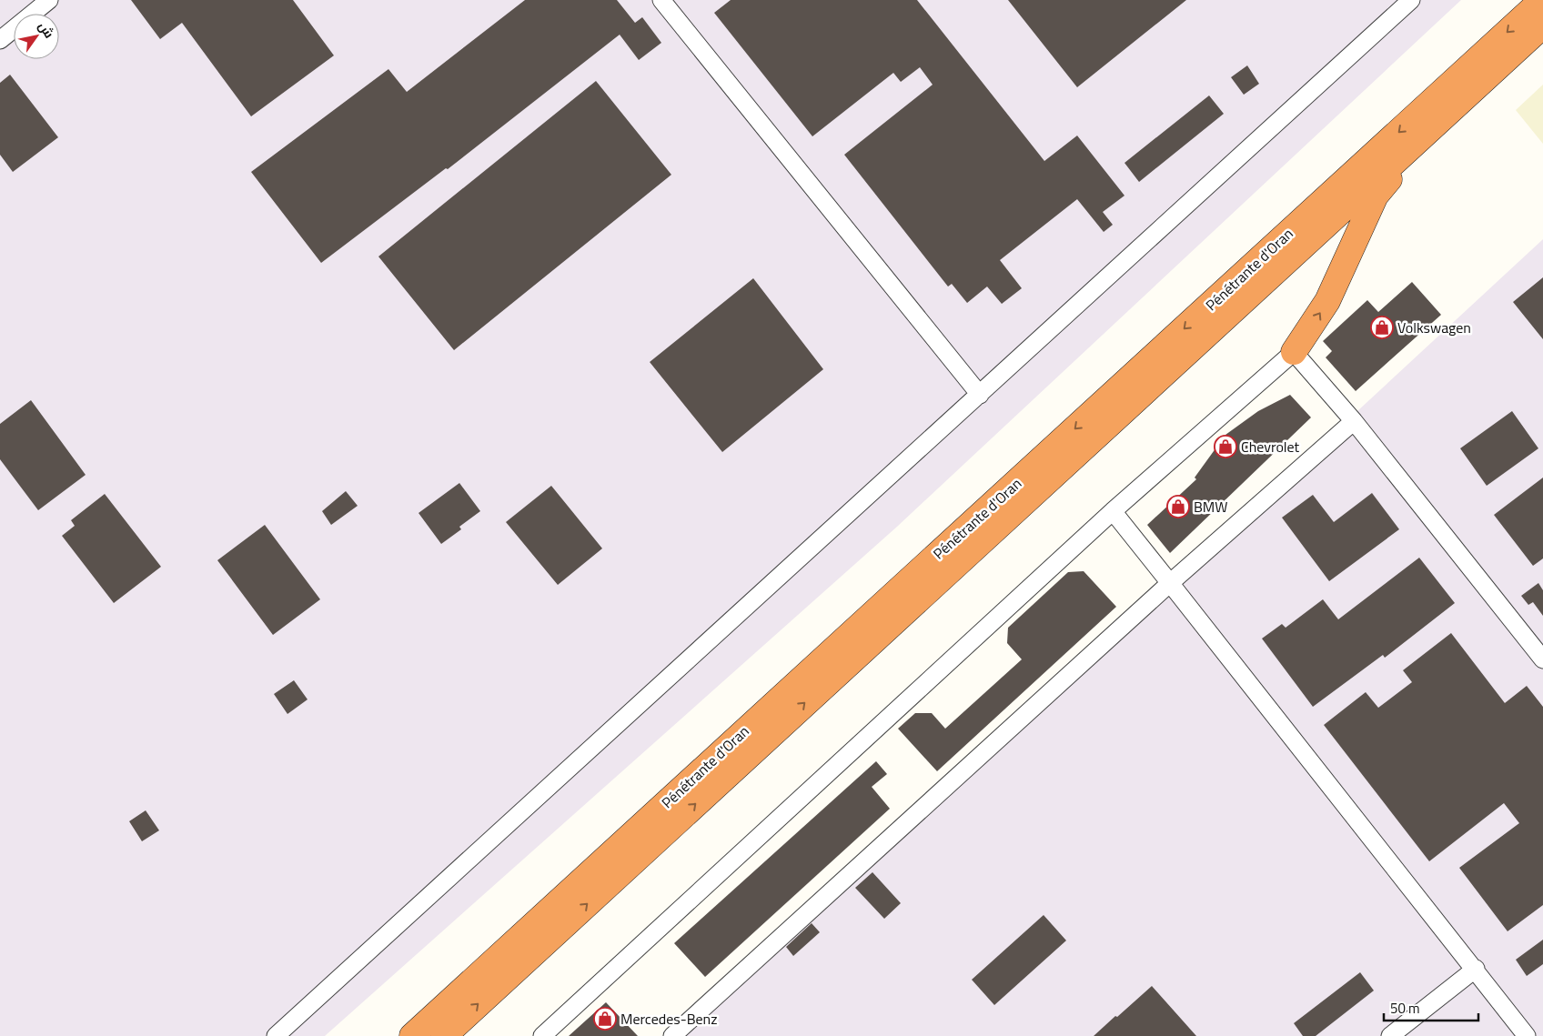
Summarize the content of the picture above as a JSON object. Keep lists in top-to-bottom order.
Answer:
{
  "streets": {
    "highway": ["Pénétrante d'Oran"]
  },
  "places": {
    "shop": [
      "Volkswagen",
      "Chevrolet",
      "BMW",
      "Mercedes-Benz"
    ]
  },
  "scale_bar": "50 m",
  "north": "top right"
}
